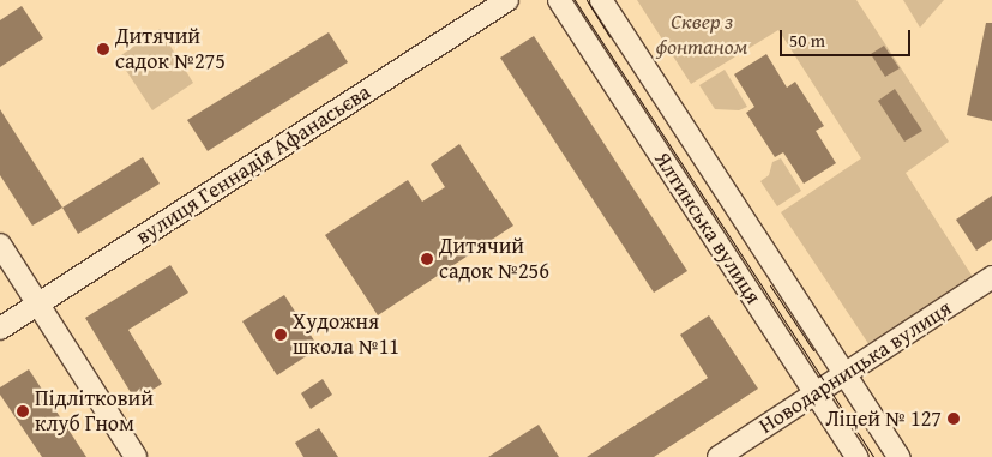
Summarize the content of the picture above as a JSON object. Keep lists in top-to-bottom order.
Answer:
{
  "streets": {
    "street": ["вулиця Геннадія Афанасьєва", "Ялтинська вулиця", "Новодарницька вулиця"]
  },
  "crossings": [
    ["Ялтинська вулиця", "Новодарницька вулиця"]
  ],
  "parks": ["Сквер з фонтаном"],
  "places": [
    "Дитячий садок №275",
    "Дитячий садок №256",
    "Художня школа №11",
    "Підлітковий клуб Гном",
    "Ліцей № 127"
  ],
  "scale_bar": "50 m"
}
